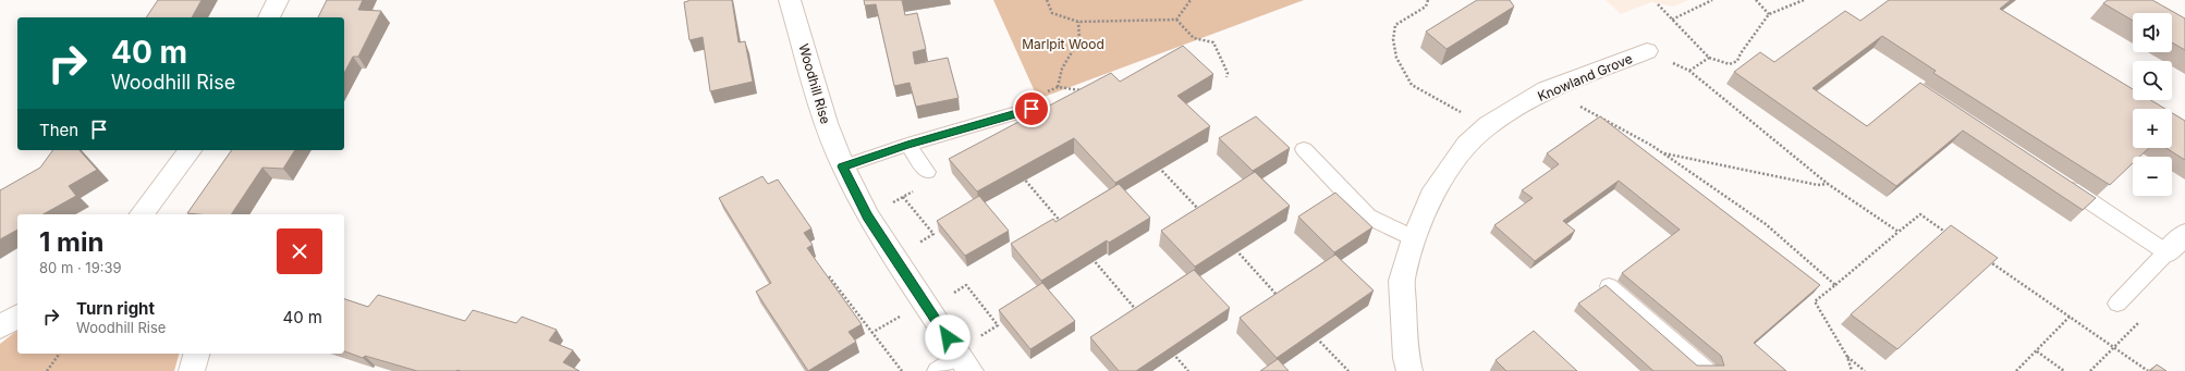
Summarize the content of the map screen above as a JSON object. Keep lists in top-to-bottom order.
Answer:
{
  "streets": {
    "street": ["Knowland Grove", "Woodhill Rise"]
  },
  "parks": ["Marlpit Wood"],
  "page": {
    "map_buttons": ["+", "−"],
    "turn": ["40 m", "Woodhill Rise"],
    "then": "Then",
    "heading": ["1 min", "80 m · 19:39"],
    "list": [
      {
        "name": "Turn right",
        "note": "Woodhill Rise",
        "value": "40 m"
      }
    ]
  }
}
